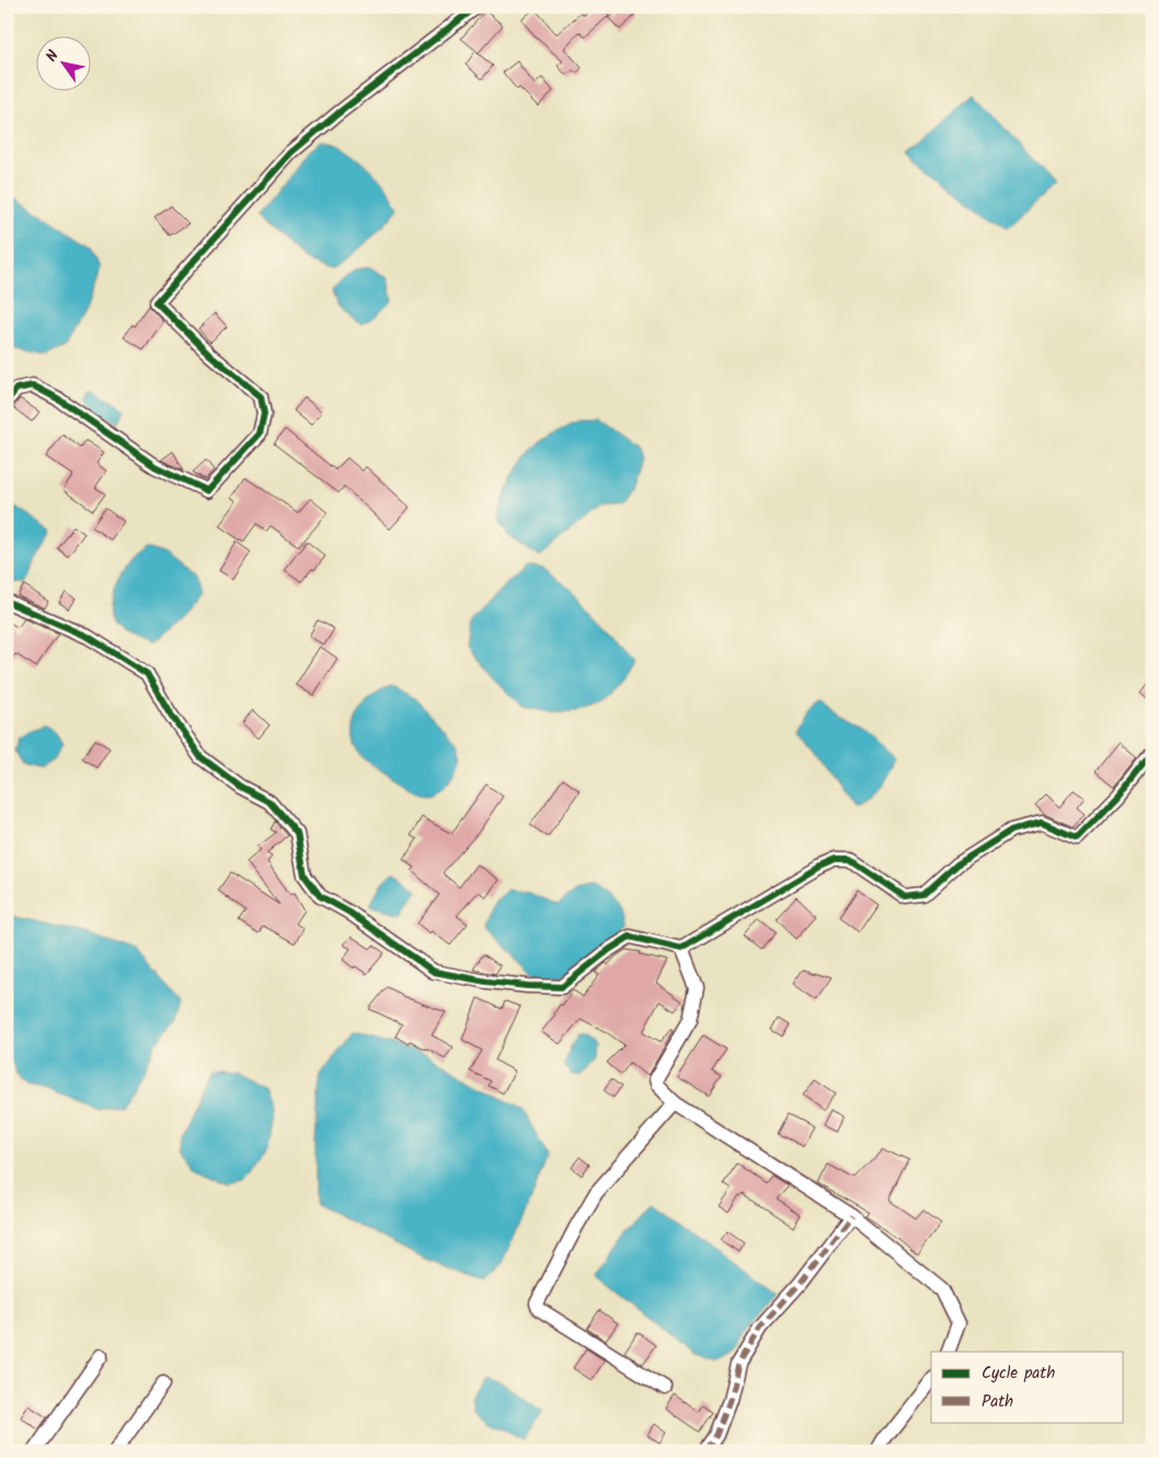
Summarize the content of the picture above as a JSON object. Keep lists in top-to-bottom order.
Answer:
{
  "legend": ["Cycle path", "Path"],
  "north": "top left"
}
